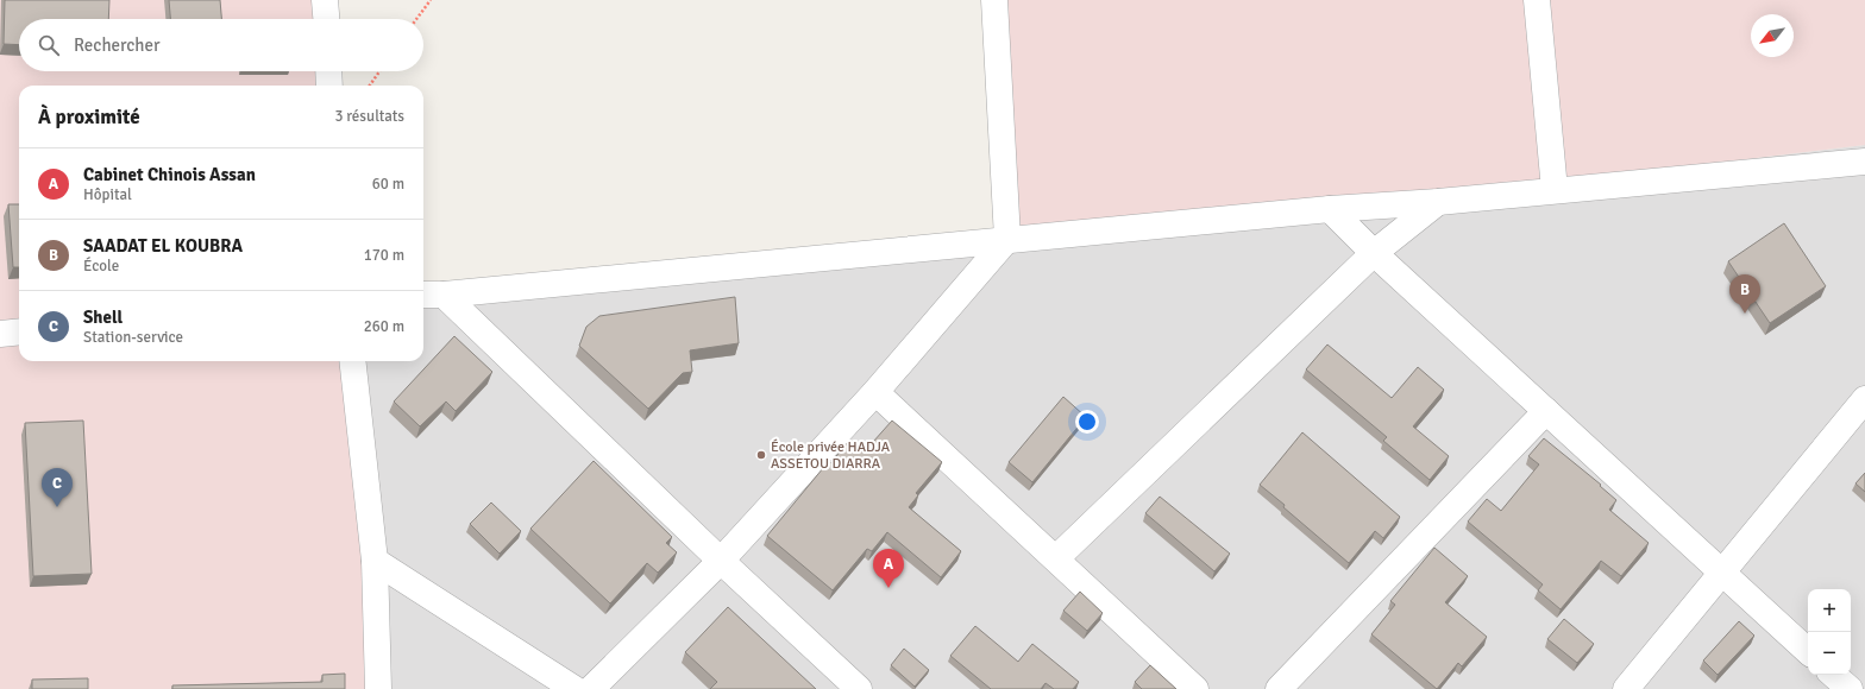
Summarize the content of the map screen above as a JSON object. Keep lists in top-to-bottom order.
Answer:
{
  "places": ["École privée HADJA ASSETOU DIARRA"],
  "north": "bottom left",
  "page": {
    "search": "Rechercher",
    "heading": ["À proximité", "3 résultats"],
    "list": [
      {
        "mark": "A",
        "name": "Cabinet Chinois Assan",
        "note": "Hôpital",
        "value": "60 m"
      },
      {
        "mark": "B",
        "name": "SAADAT EL KOUBRA",
        "note": "École",
        "value": "170 m"
      },
      {
        "mark": "C",
        "name": "Shell",
        "note": "Station-service",
        "value": "260 m"
      }
    ],
    "pins": ["B", "C", "A"],
    "map_buttons": ["+", "−"]
  }
}
